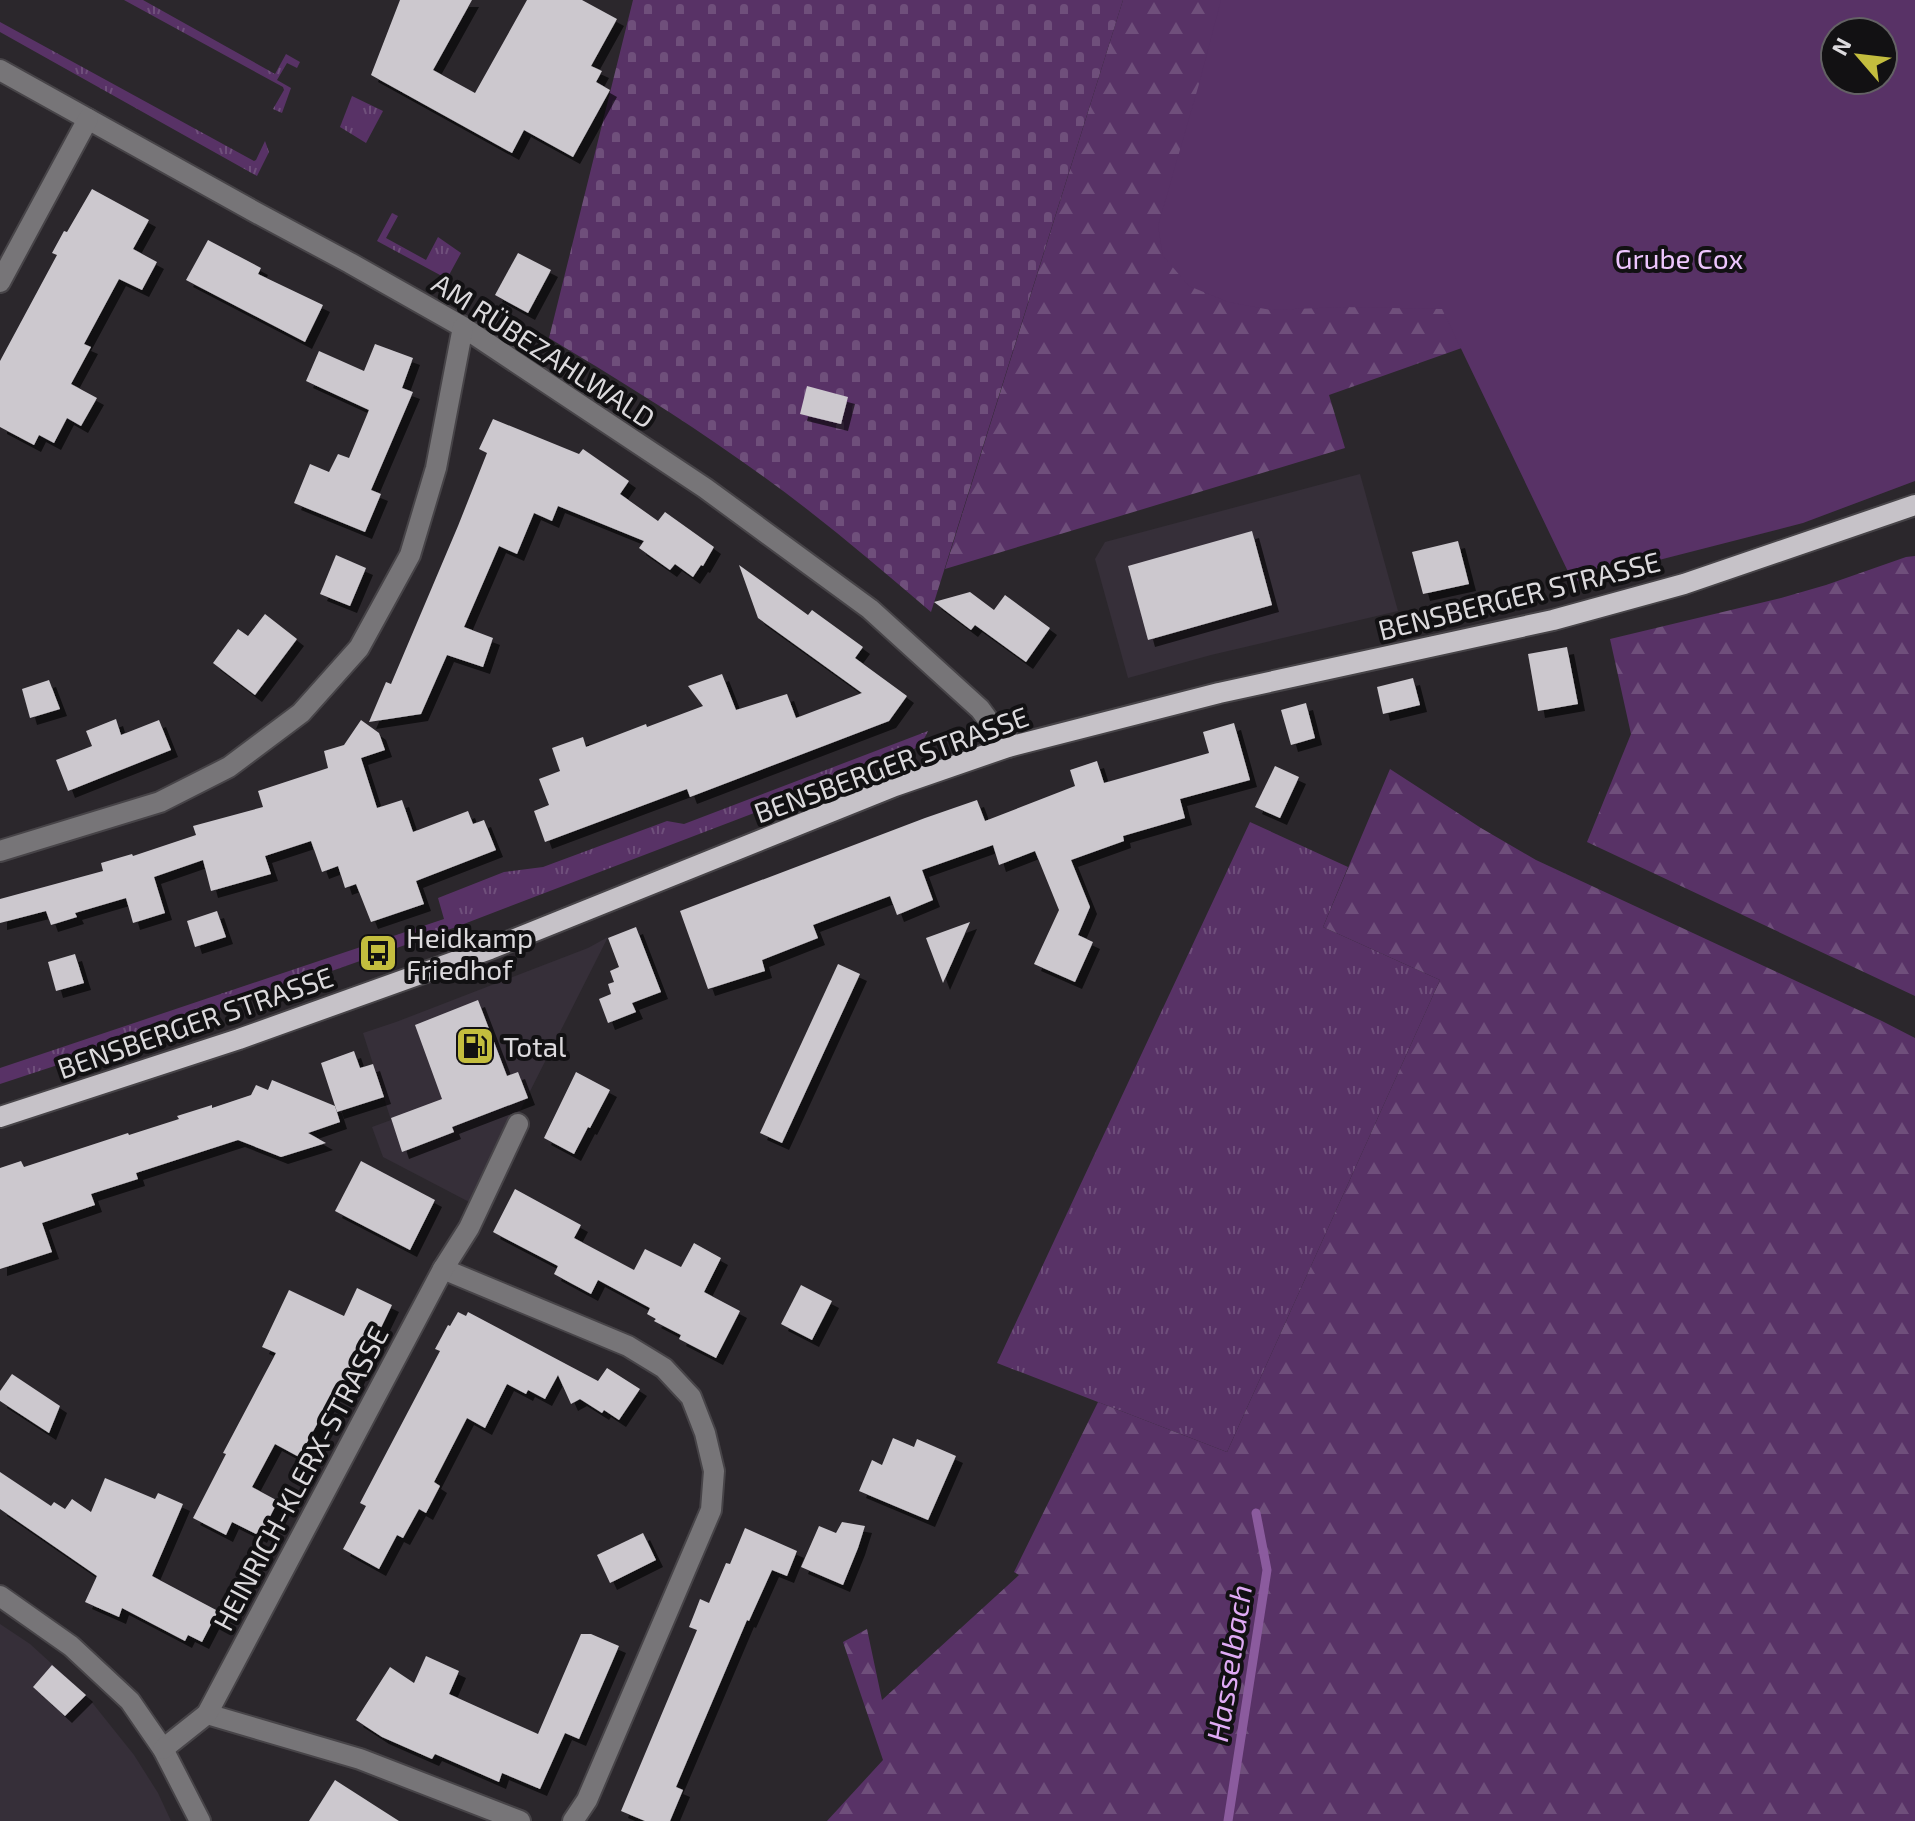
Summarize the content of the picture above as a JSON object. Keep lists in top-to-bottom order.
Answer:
{
  "streets": {
    "main road": ["BENSBERGER STRASSE"],
    "street": ["AM RÜBEZAHLWALD", "HEINRICH-KLERX-STRASSE"]
  },
  "crossings": [
    ["AM RÜBEZAHLWALD", "BENSBERGER STRASSE"]
  ],
  "water": ["Hasselbach"],
  "parks": ["Grube Cox"],
  "places": {
    "bus stop": ["Heidkamp Friedhof"],
    "fuel station": ["Total"]
  },
  "north": "top left"
}
